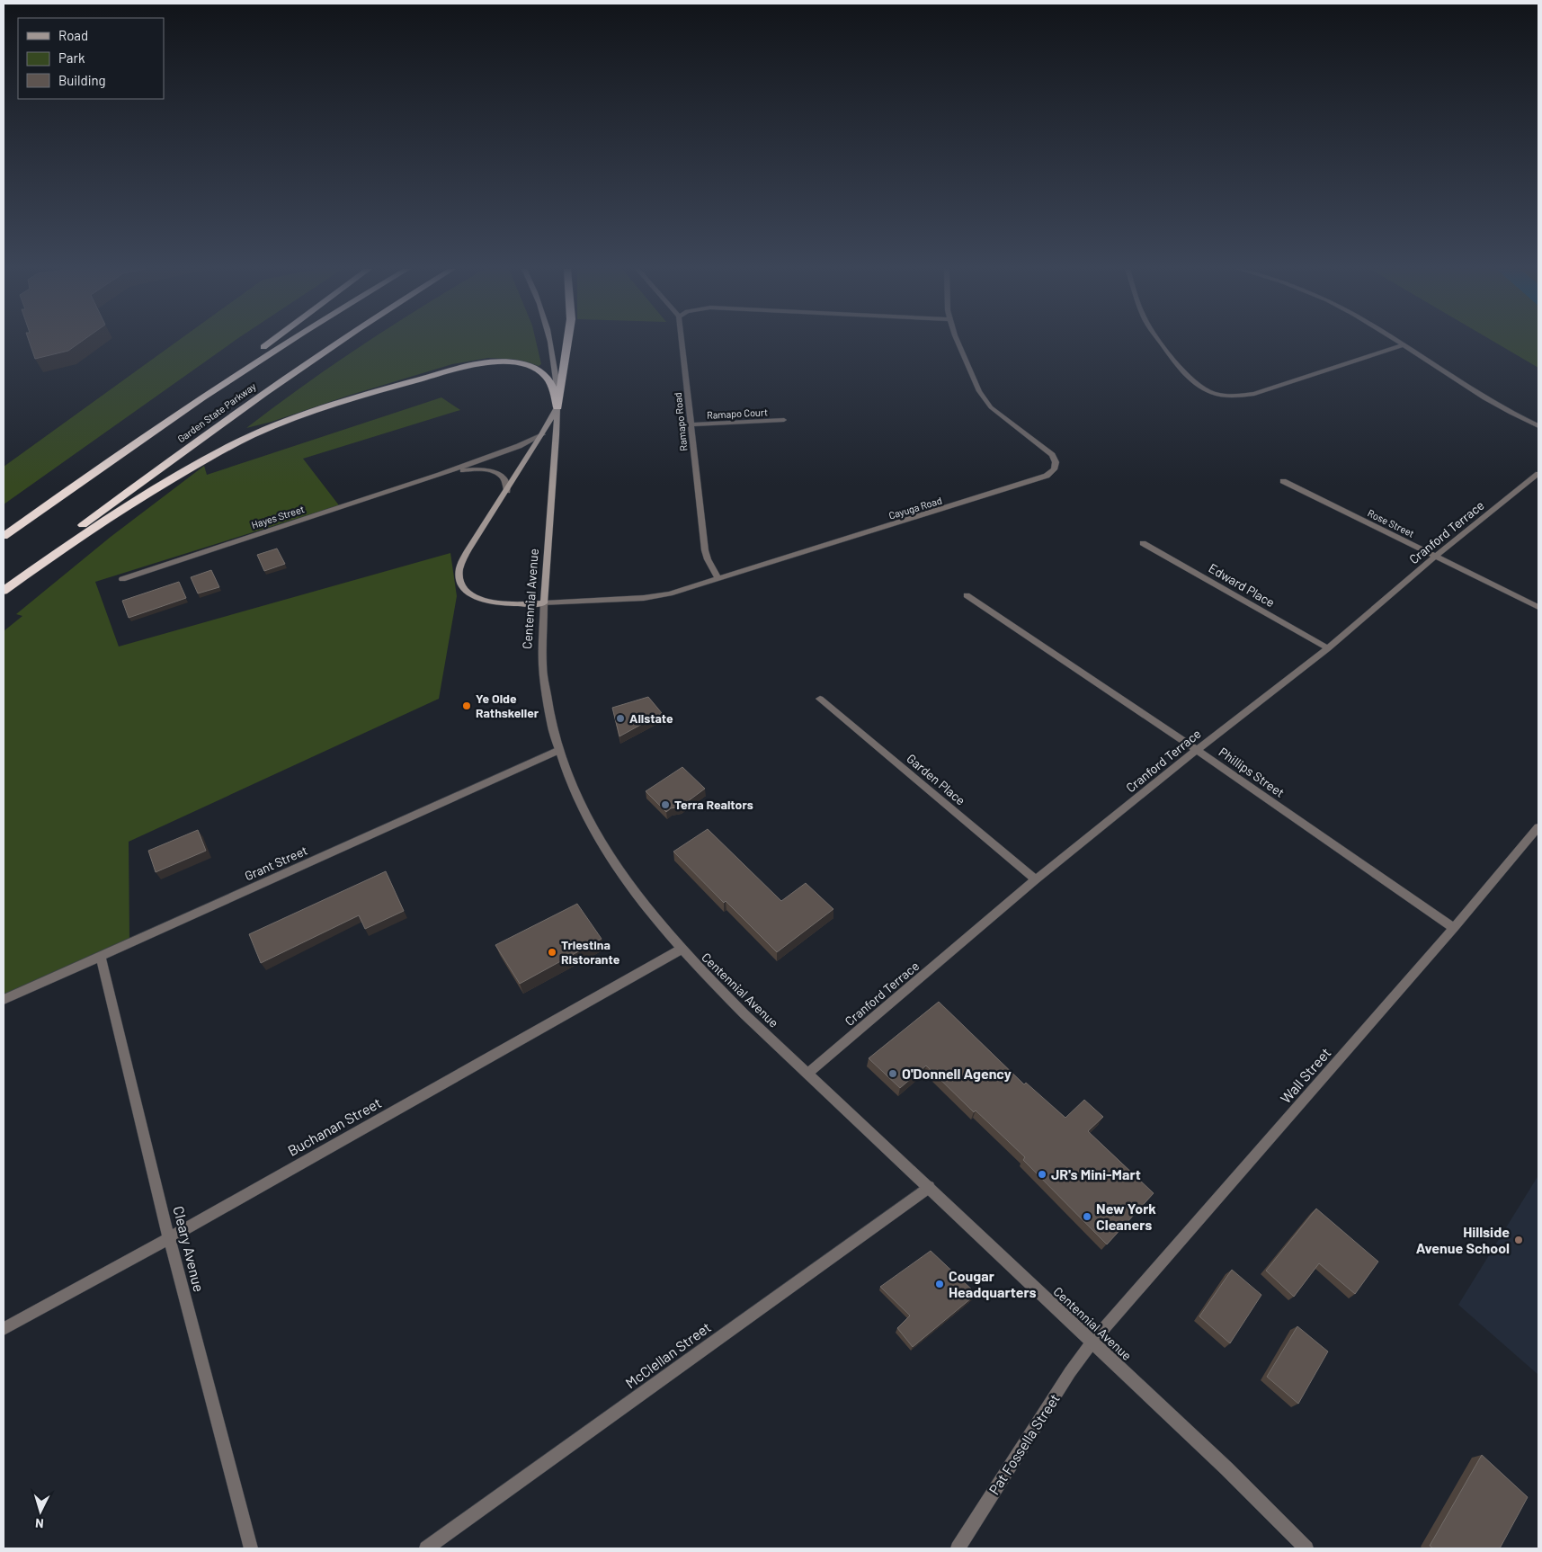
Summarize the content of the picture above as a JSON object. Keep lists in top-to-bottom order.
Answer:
{
  "streets": {
    "highway": ["Garden State Parkway"],
    "main road": ["Centennial Avenue"],
    "street": [
      "Ramapo Court",
      "Ramapo Road",
      "Cayuga Road",
      "Hayes Street",
      "Rose Street",
      "Cranford Terrace",
      "Edward Place",
      "Phillips Street",
      "Garden Place",
      "Grant Street",
      "Wall Street",
      "Buchanan Street",
      "Cleary Avenue",
      "McClellan Street",
      "Pat Fossella Street"
    ]
  },
  "crossings": [
    ["Ramapo Court", "Ramapo Road"],
    ["Ramapo Road", "Cayuga Road"],
    ["Cayuga Road", "Centennial Avenue"],
    ["Rose Street", "Cranford Terrace"],
    ["Cranford Terrace", "Edward Place"],
    ["Cranford Terrace", "Centennial Avenue"],
    ["Cranford Terrace", "Phillips Street"],
    ["Cranford Terrace", "Garden Place"],
    ["Centennial Avenue", "Grant Street"],
    ["Centennial Avenue", "Wall Street"],
    ["Centennial Avenue", "Buchanan Street"],
    ["Centennial Avenue", "McClellan Street"],
    ["Centennial Avenue", "Pat Fossella Street"],
    ["Phillips Street", "Wall Street"],
    ["Grant Street", "Cleary Avenue"],
    ["Wall Street", "Pat Fossella Street"],
    ["Buchanan Street", "Cleary Avenue"]
  ],
  "places": [
    "Ye Olde Rathskeller",
    "Allstate",
    "Terra Realtors",
    "Triestina Ristorante",
    "O'Donnell Agency",
    "JR's Mini-Mart",
    "New York Cleaners",
    "Hillside Avenue School",
    "Cougar Headquarters"
  ],
  "legend": ["Road", "Park", "Building"],
  "north": "bottom"
}
